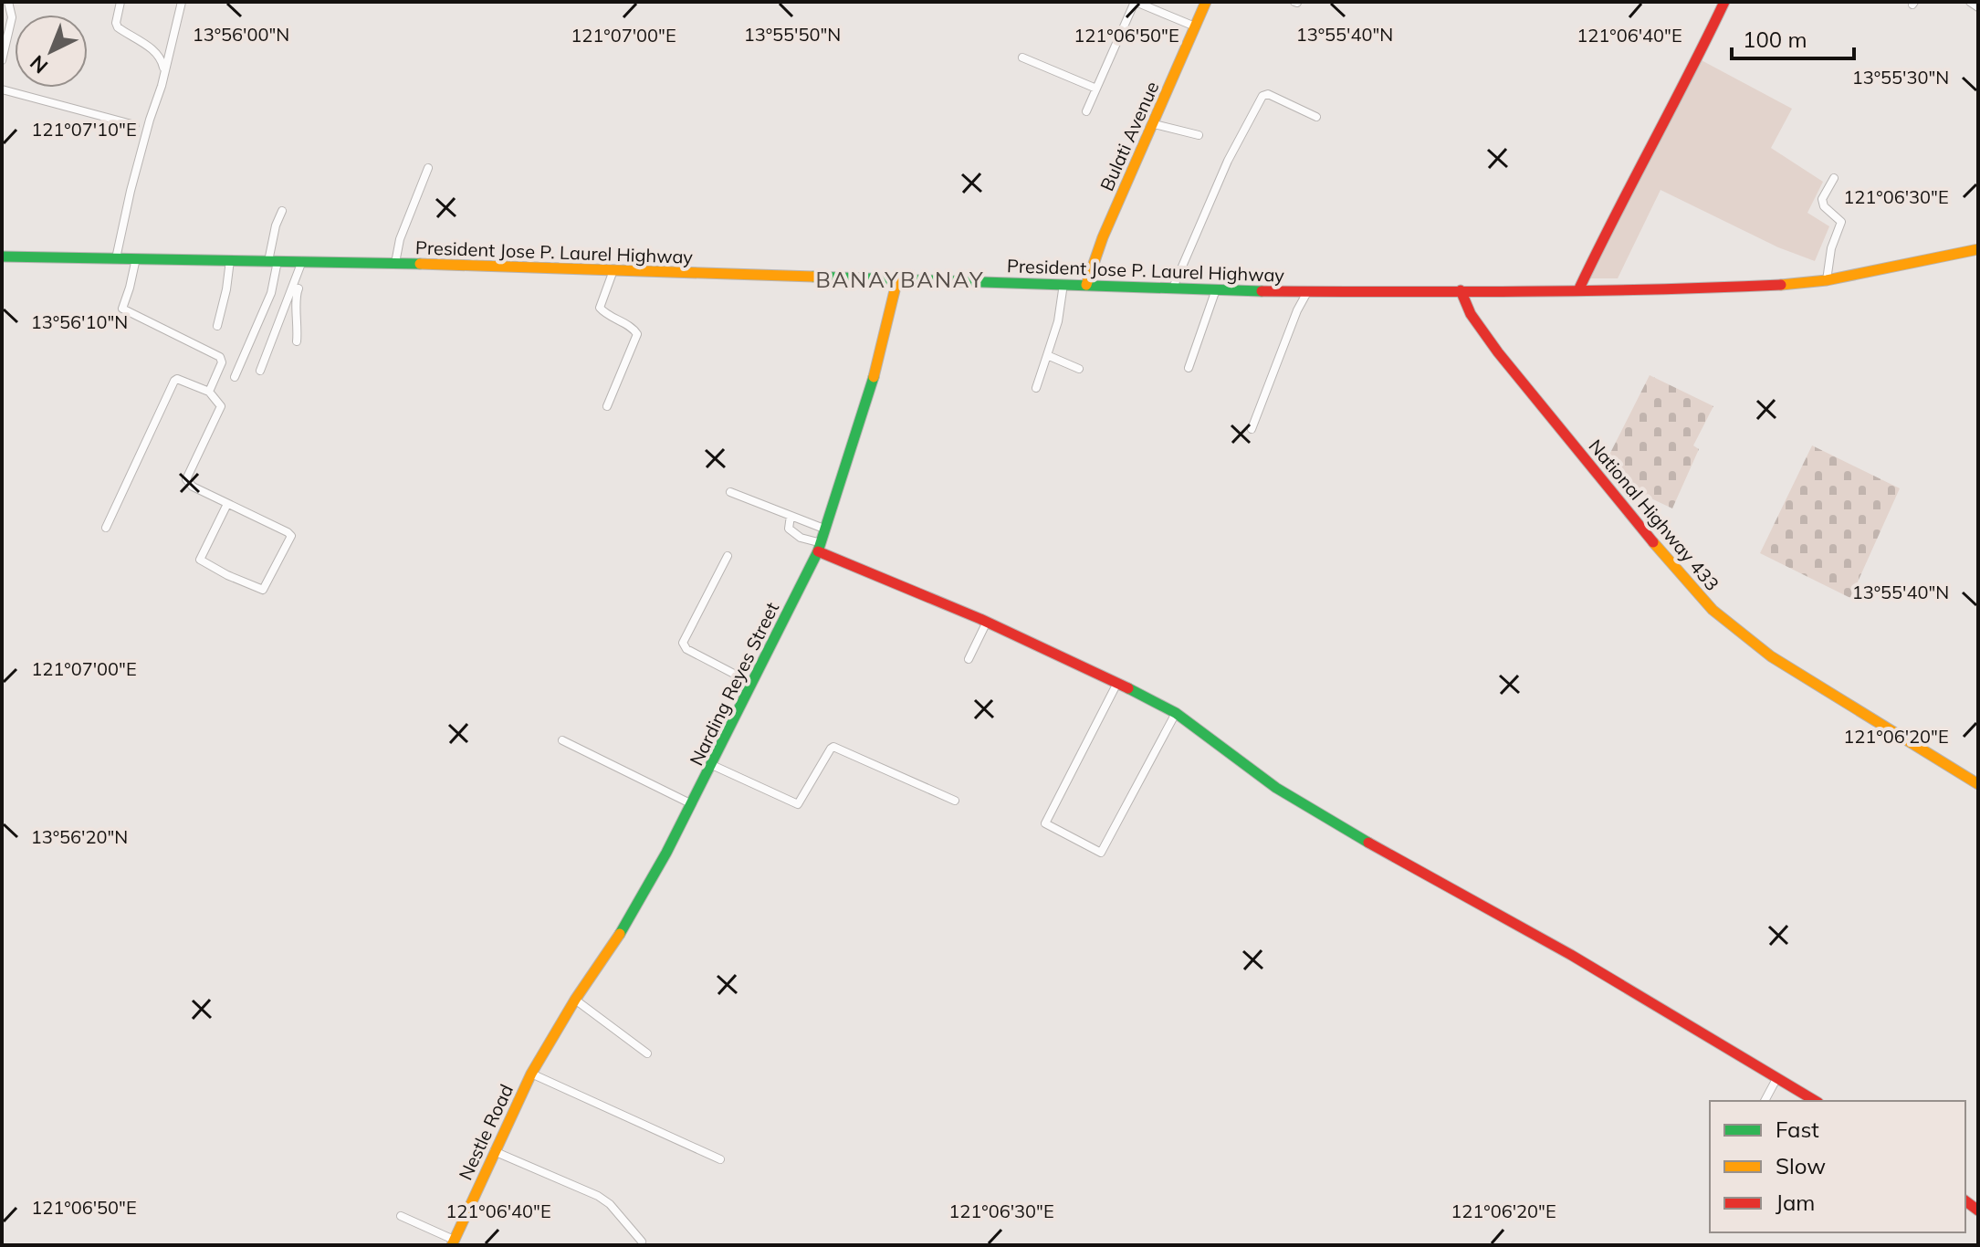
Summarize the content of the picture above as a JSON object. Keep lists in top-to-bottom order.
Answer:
{
  "streets": {
    "main road": [
      "Bulati Avenue",
      "President Jose P. Laurel Highway",
      "National Highway 433",
      "Narding Reyes Street",
      "Nestle Road"
    ]
  },
  "crossings": [
    ["Bulati Avenue", "President Jose P. Laurel Highway"],
    ["President Jose P. Laurel Highway", "National Highway 433"],
    ["President Jose P. Laurel Highway", "Narding Reyes Street"],
    ["Narding Reyes Street", "Nestle Road"]
  ],
  "districts": ["BANAYBANAY"],
  "legend": ["Fast", "Slow", "Jam"],
  "scale_bar": "100 m",
  "north": "bottom left",
  "coordinates": [
    "13°56'00\"N",
    "13°55'50\"N",
    "13°55'40\"N",
    "121°07'00\"E",
    "121°06'50\"E",
    "121°06'40\"E",
    "13°55'30\"N",
    "121°07'10\"E",
    "121°06'30\"E",
    "13°56'10\"N",
    "121°06'20\"E",
    "13°56'20\"N"
  ]
}
